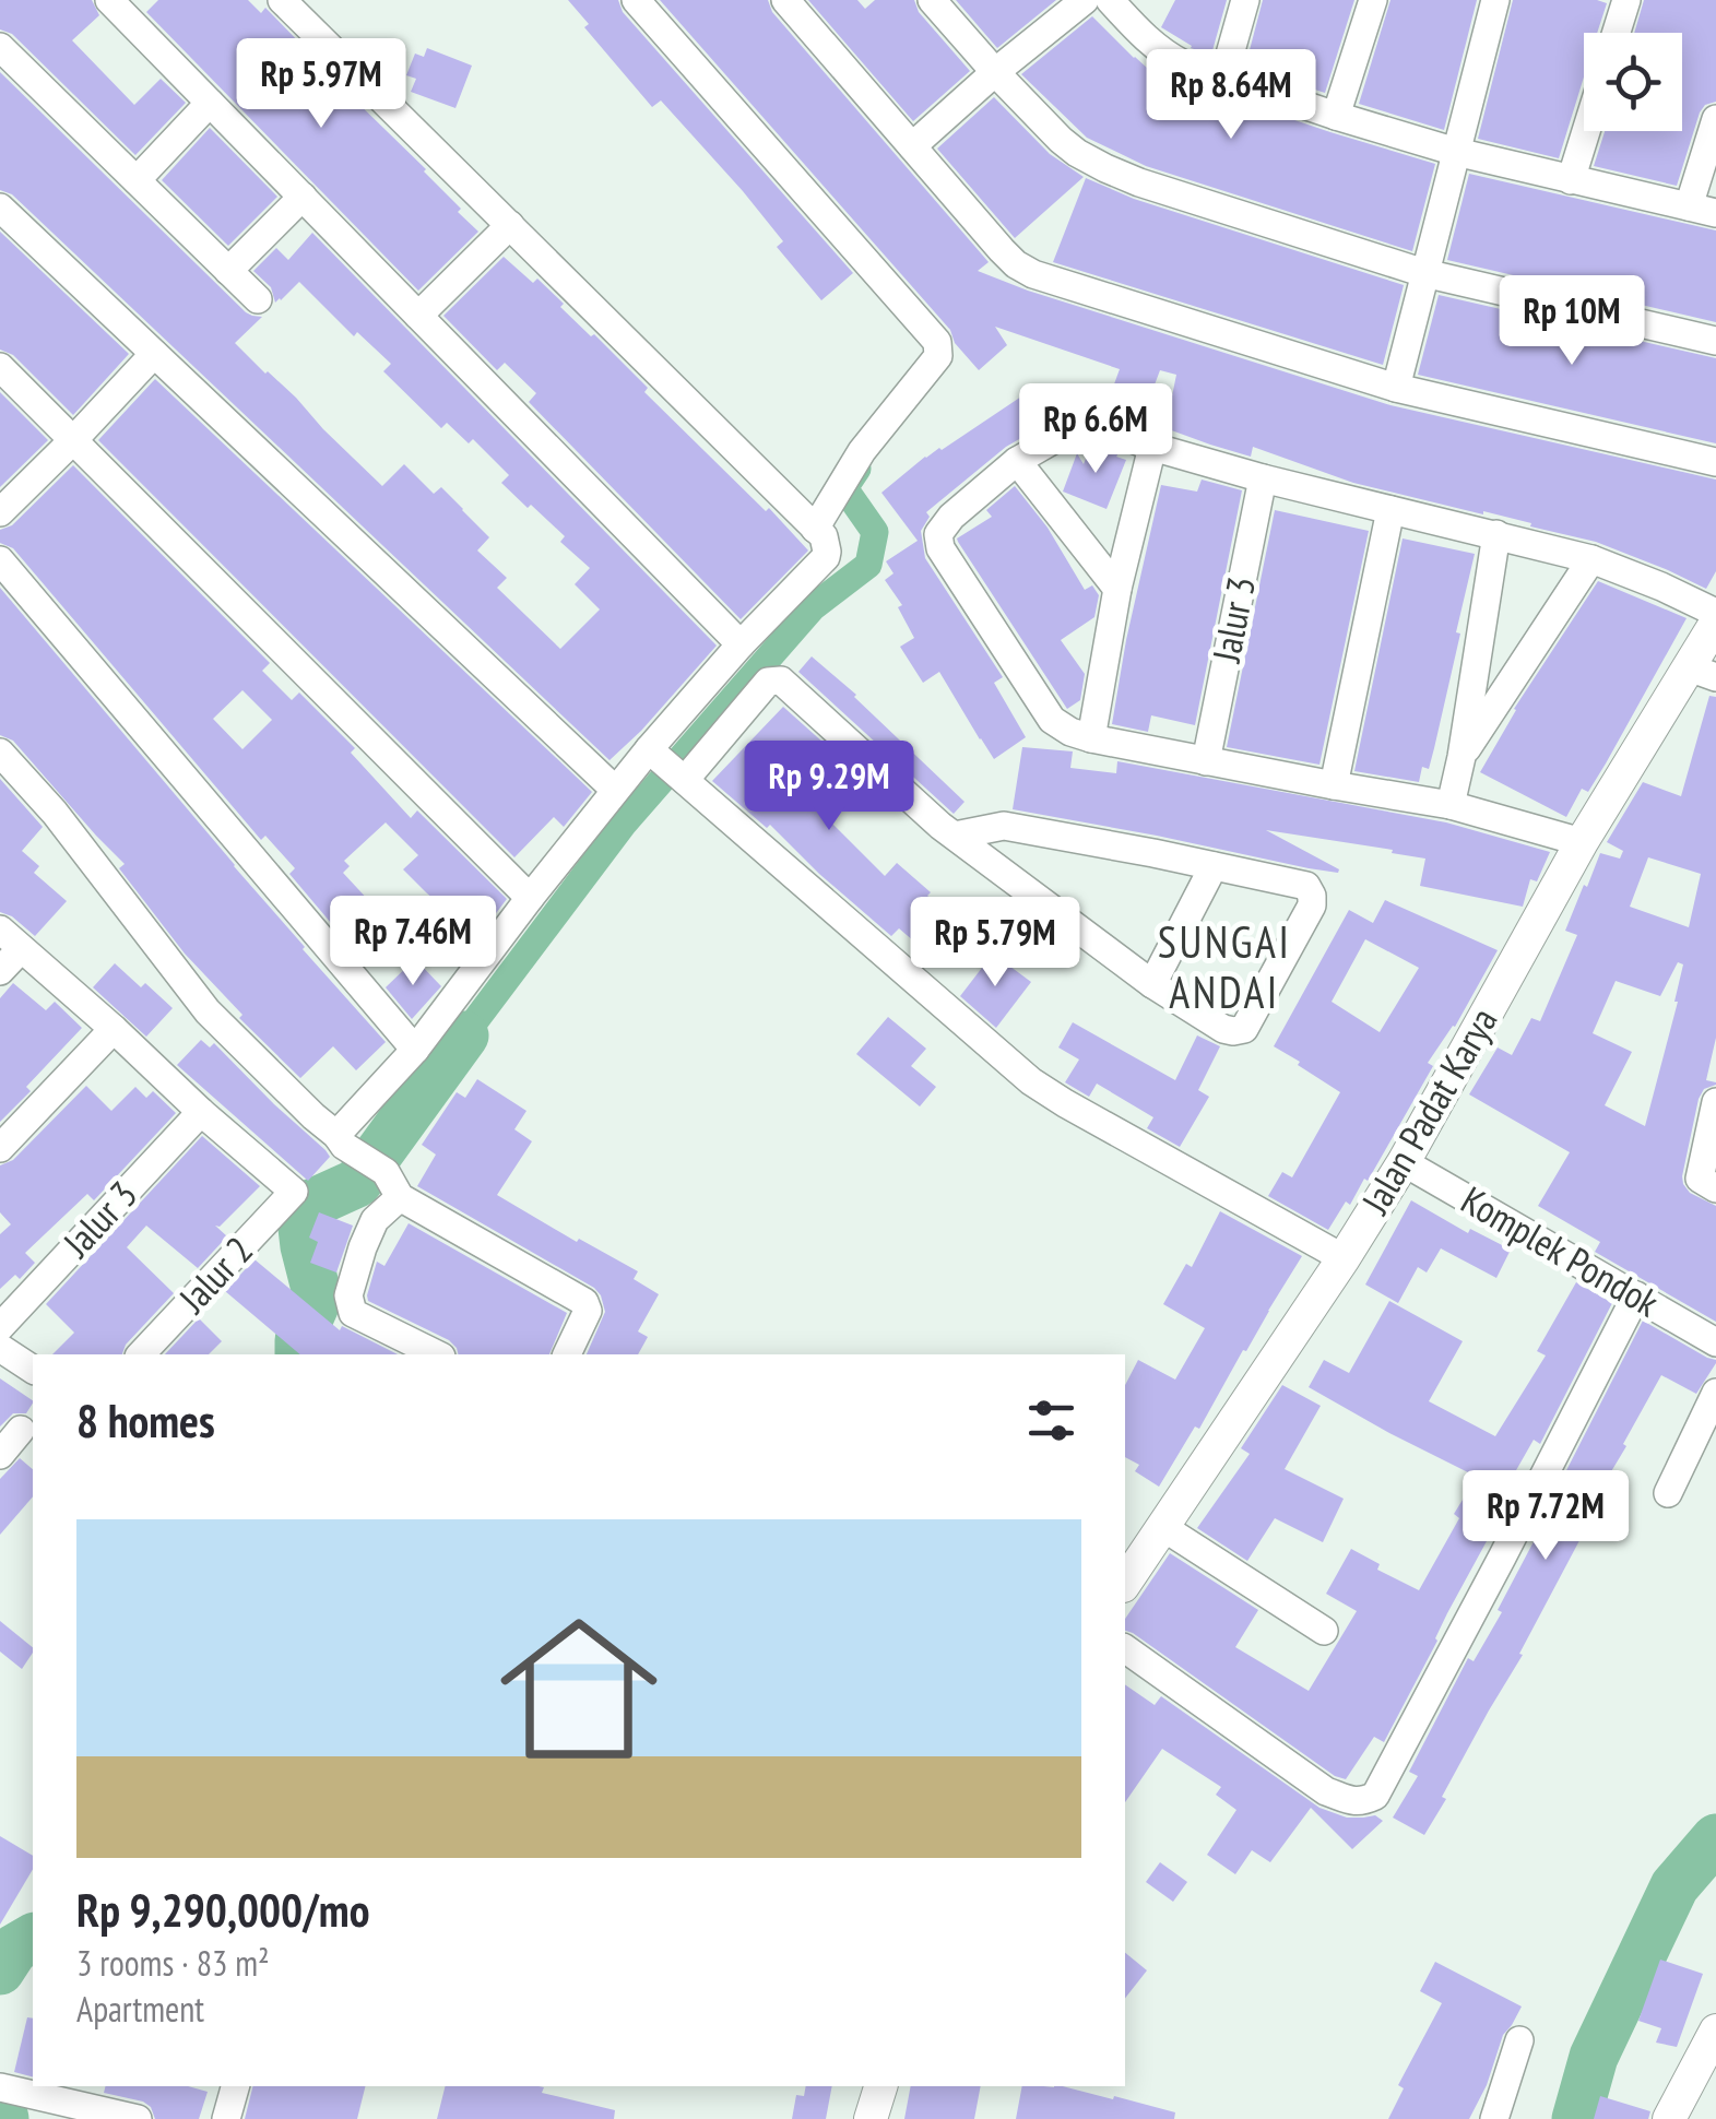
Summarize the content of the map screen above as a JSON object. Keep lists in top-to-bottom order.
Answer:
{
  "streets": {
    "street": [
      "Jalur 3",
      "Jalan Padat Karya",
      "Komplek Pondok",
      "Jalur 2"
    ]
  },
  "crossings": [
    ["Jalur 3", "Jalur 2"],
    ["Jalan Padat Karya", "Komplek Pondok"]
  ],
  "districts": ["SUNGAI ANDAI"],
  "page": {
    "price": [
      "Rp 5.97M",
      "Rp 8.64M",
      "Rp 10M",
      "Rp 6.6M",
      "Rp 9.29M",
      "Rp 7.46M",
      "Rp 5.79M",
      "Rp 7.72M"
    ],
    "heading": "8 homes",
    "list": [
      {
        "name": "Rp 9,290,000/mo",
        "note": "3 rooms · 83 m² · Apartment"
      }
    ]
  }
}
